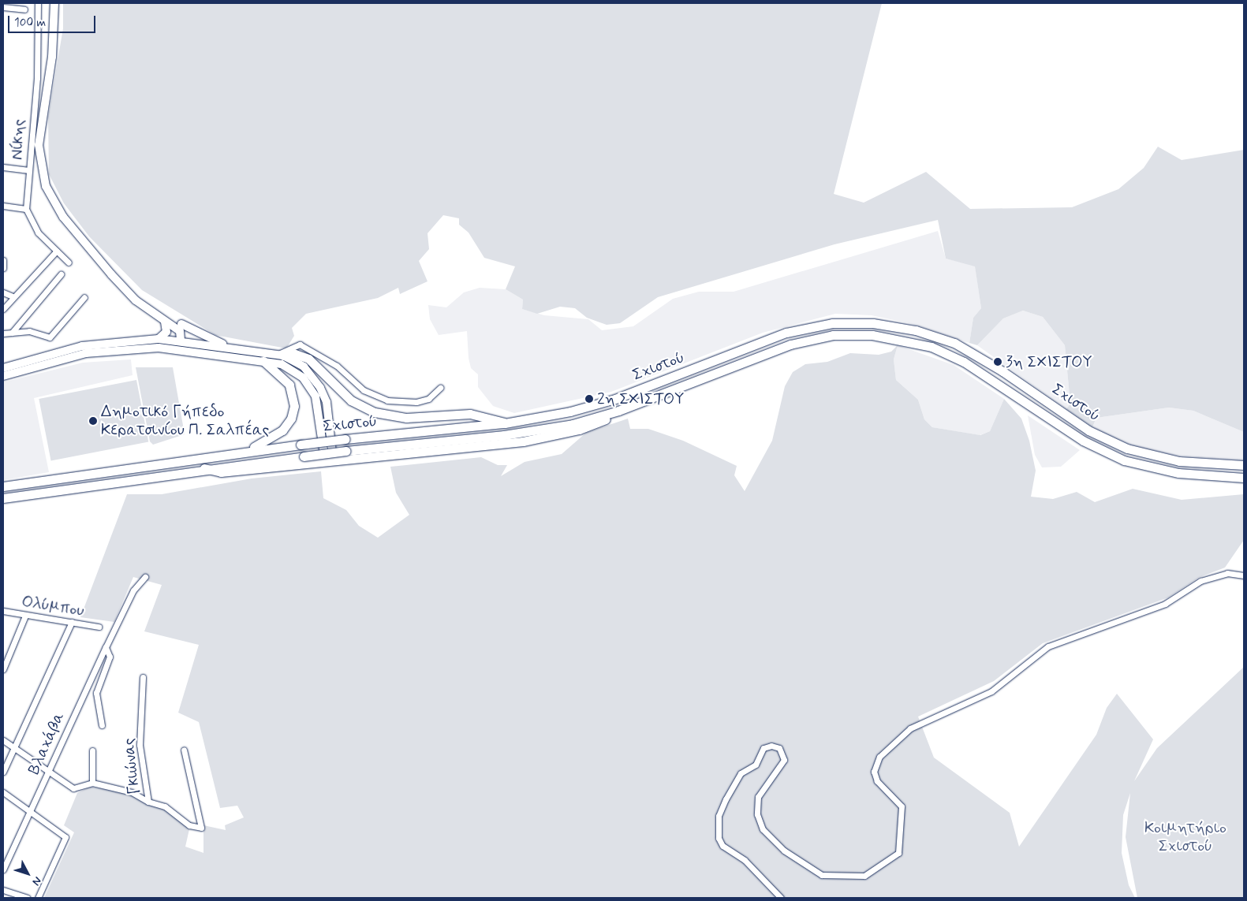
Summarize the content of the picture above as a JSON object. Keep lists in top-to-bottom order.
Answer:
{
  "streets": {
    "main road": ["Σχιστού"],
    "street": [
      "Νίκης",
      "Ολύμπου",
      "Βλαχάβα",
      "Γκιώνας"
    ]
  },
  "crossings": [
    ["Βλαχάβα", "Γκιώνας"]
  ],
  "parks": ["Κοιμητήριο Σχιστού"],
  "places": ["3η ΣΧΙΣΤΟΥ", "2η ΣΧΙΣΤΟΥ", "Δημοτικό Γήπεδο Κερατσινίου Π. Σαλπέας"],
  "scale_bar": "100 m",
  "north": "bottom right"
}
